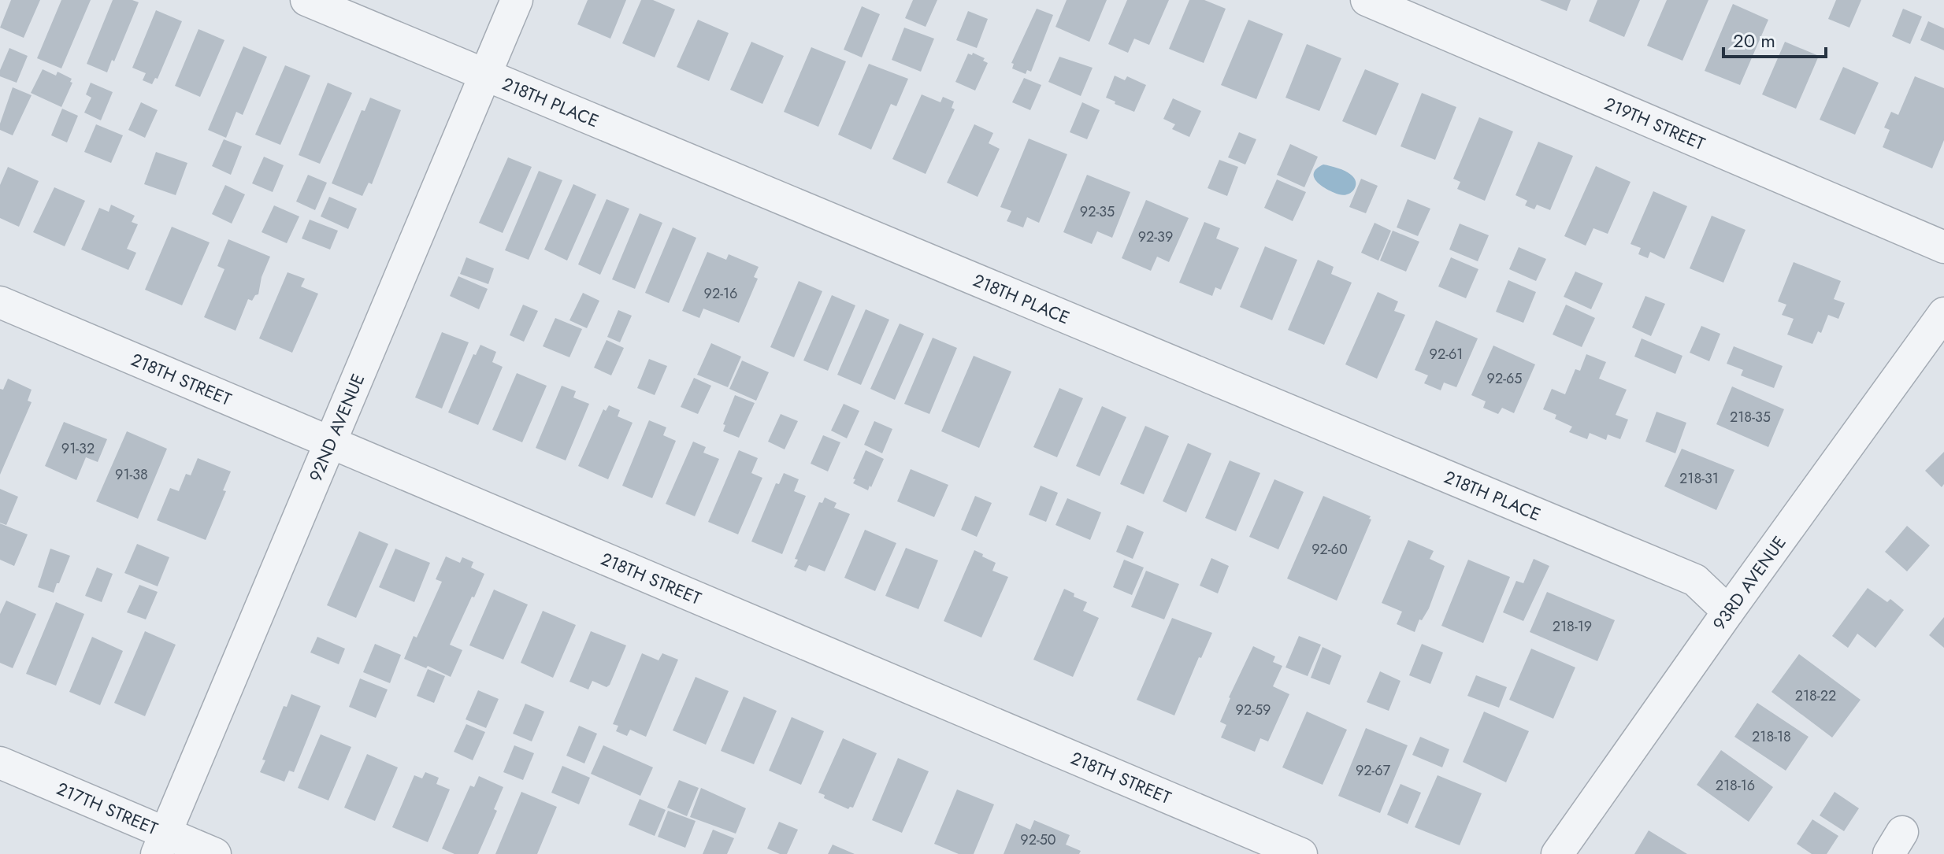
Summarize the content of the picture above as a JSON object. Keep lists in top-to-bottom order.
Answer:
{
  "streets": {
    "street": [
      "218TH PLACE",
      "219TH STREET",
      "218TH STREET",
      "92ND AVENUE",
      "93RD AVENUE",
      "217TH STREET"
    ]
  },
  "crossings": [
    ["218TH PLACE", "92ND AVENUE"],
    ["218TH PLACE", "93RD AVENUE"],
    ["218TH STREET", "92ND AVENUE"],
    ["92ND AVENUE", "217TH STREET"]
  ],
  "house_numbers": [
    "92-35",
    "92-39",
    "92-16",
    "92-61",
    "92-65",
    "218-35",
    "91-32",
    "91-38",
    "218-31",
    "92-60",
    "218-19",
    "218-22",
    "92-59",
    "218-18",
    "92-67",
    "218-16",
    "92-50"
  ],
  "scale_bar": "20 m"
}
